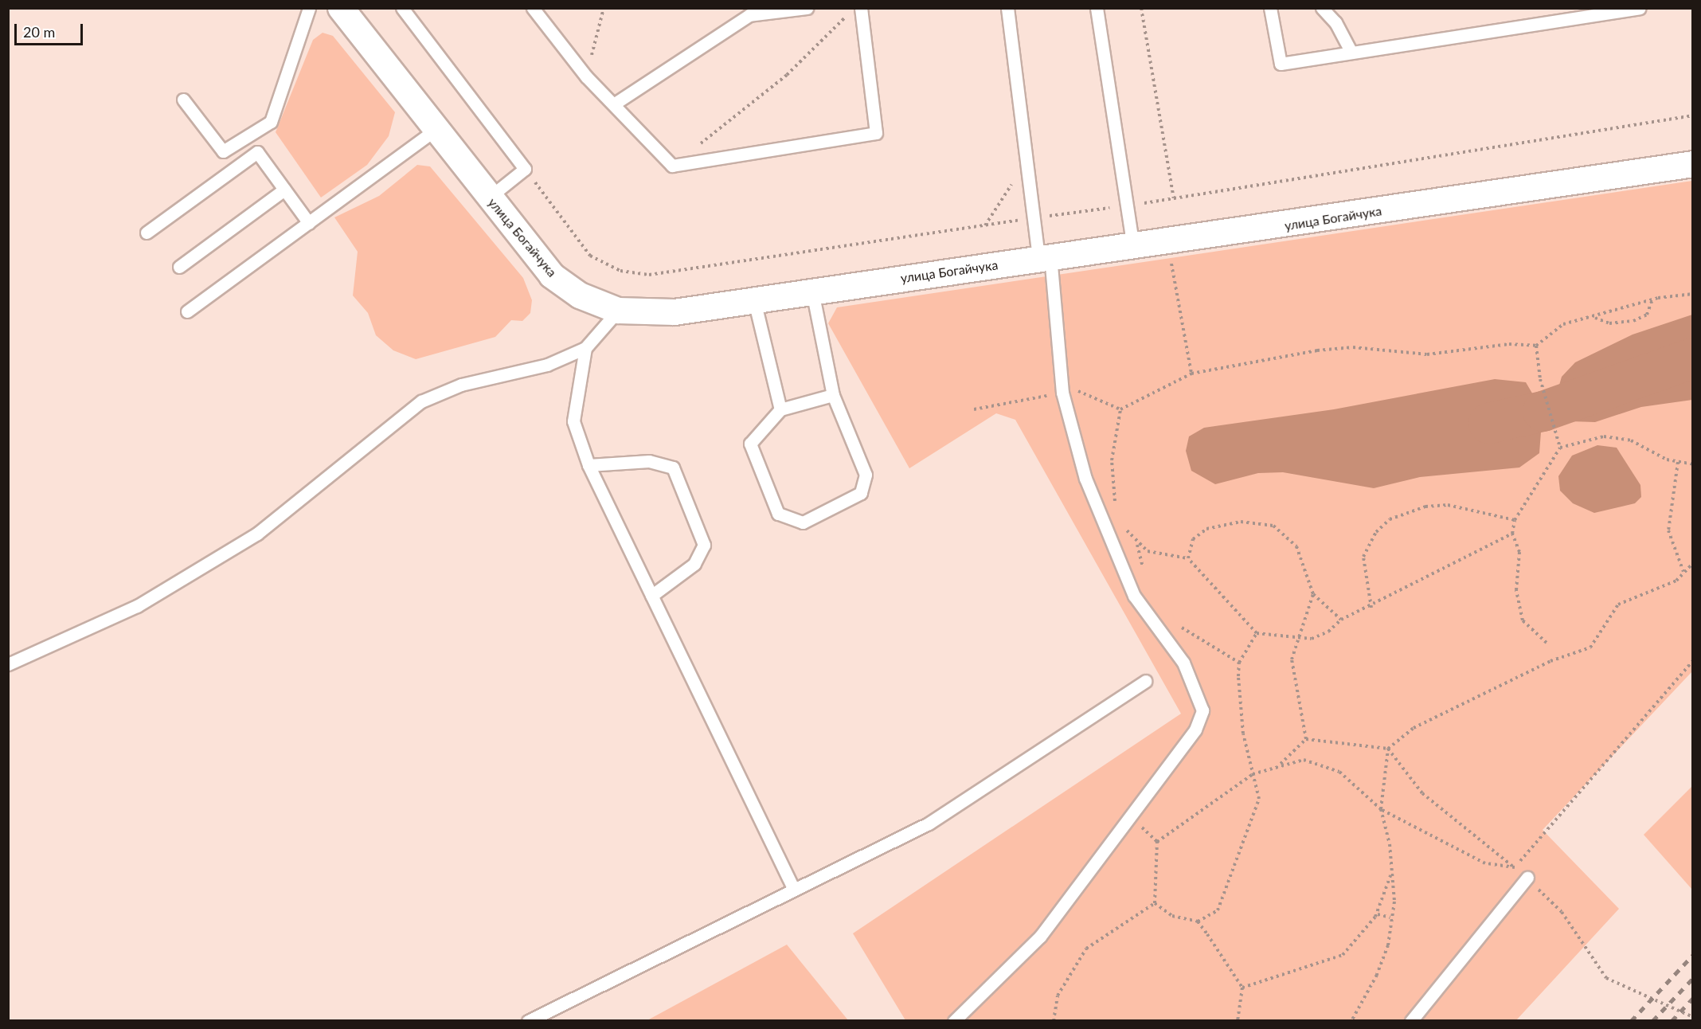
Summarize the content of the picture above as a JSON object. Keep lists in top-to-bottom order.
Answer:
{
  "streets": {
    "street": ["улица Богайчука"]
  },
  "scale_bar": "20 m"
}
